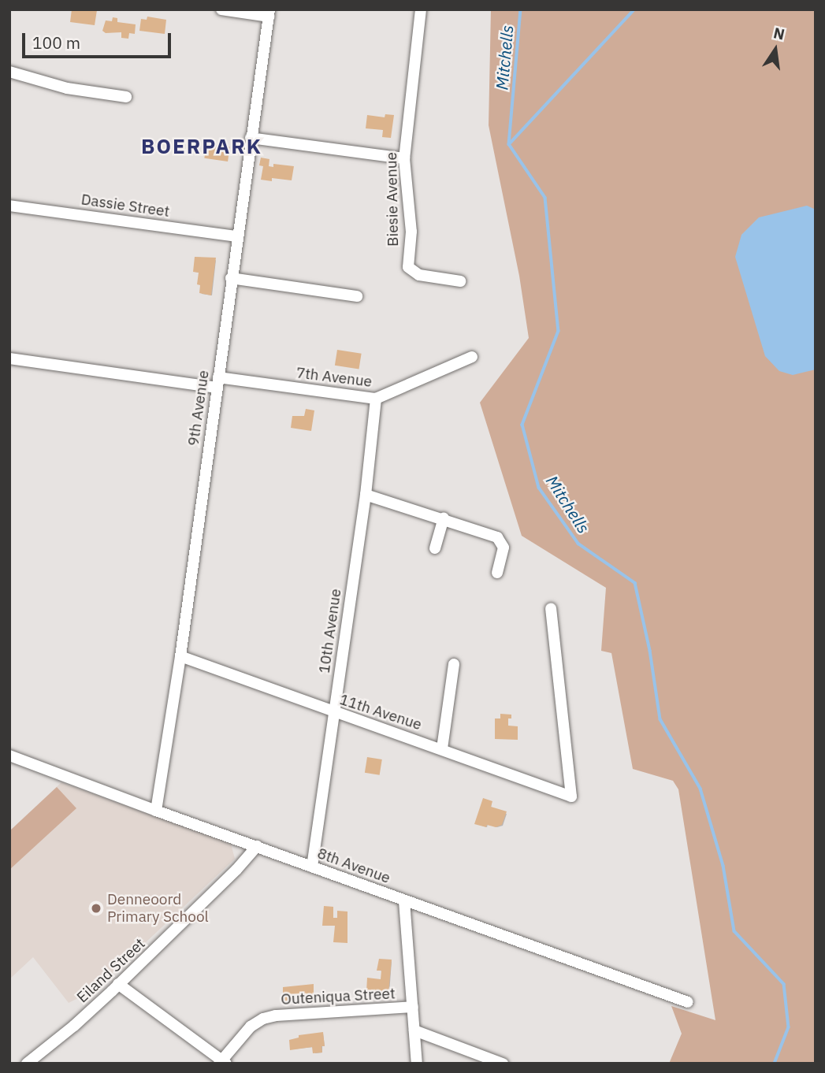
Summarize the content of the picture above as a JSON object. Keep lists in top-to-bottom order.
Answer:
{
  "streets": {
    "street": [
      "Biesie Avenue",
      "Dassie Street",
      "7th Avenue",
      "9th Avenue",
      "10th Avenue",
      "11th Avenue",
      "8th Avenue",
      "Eiland Street",
      "Outeniqua Street"
    ]
  },
  "crossings": [
    ["Dassie Street", "9th Avenue"],
    ["7th Avenue", "9th Avenue"],
    ["7th Avenue", "10th Avenue"],
    ["9th Avenue", "11th Avenue"],
    ["9th Avenue", "8th Avenue"],
    ["10th Avenue", "11th Avenue"],
    ["10th Avenue", "8th Avenue"],
    ["8th Avenue", "Eiland Street"]
  ],
  "districts": ["BOERPARK"],
  "water": ["Mitchells"],
  "places": ["Denneoord Primary School"],
  "scale_bar": "100 m",
  "north": "top"
}
